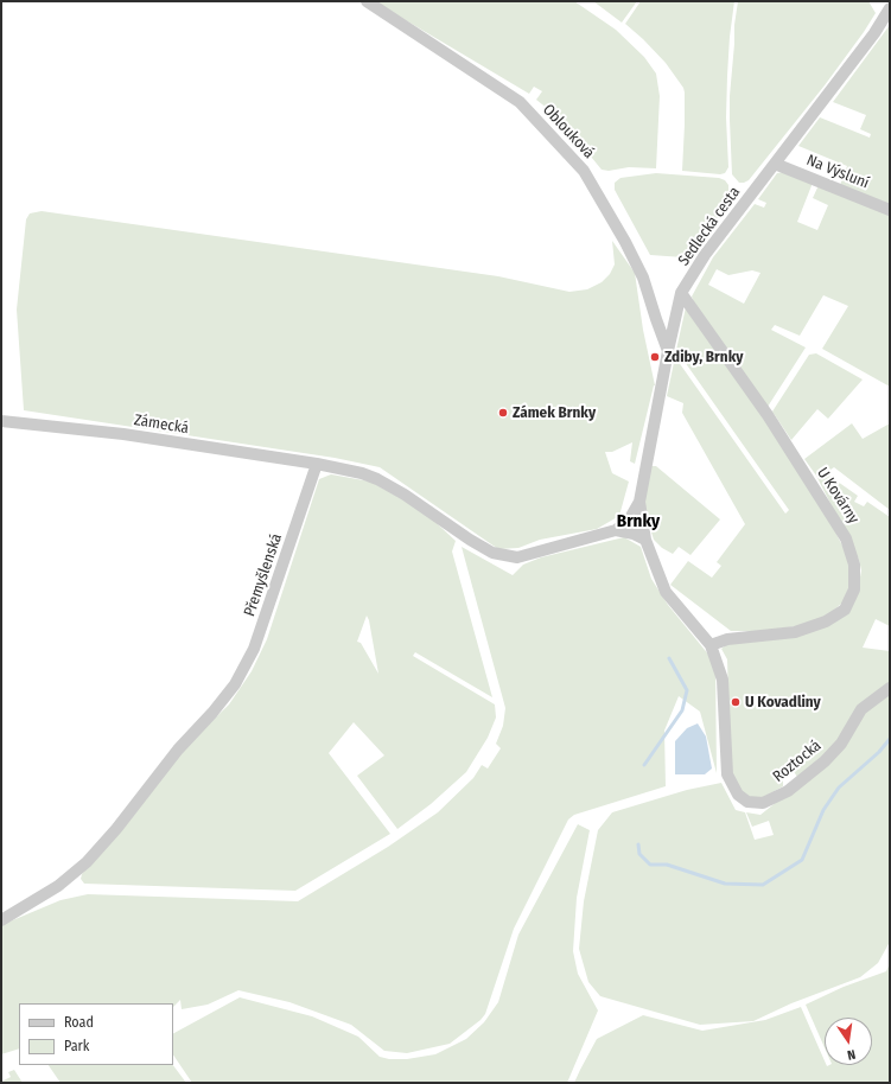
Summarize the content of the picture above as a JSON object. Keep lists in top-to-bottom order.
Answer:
{
  "streets": {
    "street": [
      "Oblouková",
      "Na Výsluní",
      "Sedlecká cesta",
      "Zámecká",
      "U Kovárny",
      "Přemyšlenská",
      "Roztocká"
    ]
  },
  "crossings": [
    ["Oblouková", "Sedlecká cesta"],
    ["Na Výsluní", "Sedlecká cesta"],
    ["Sedlecká cesta", "U Kovárny"],
    ["Zámecká", "Přemyšlenská"],
    ["U Kovárny", "Roztocká"]
  ],
  "districts": ["Brnky"],
  "places": ["Zdiby, Brnky", "Zámek Brnky", "U Kovadliny"],
  "legend": ["Road", "Park"],
  "north": "bottom"
}
